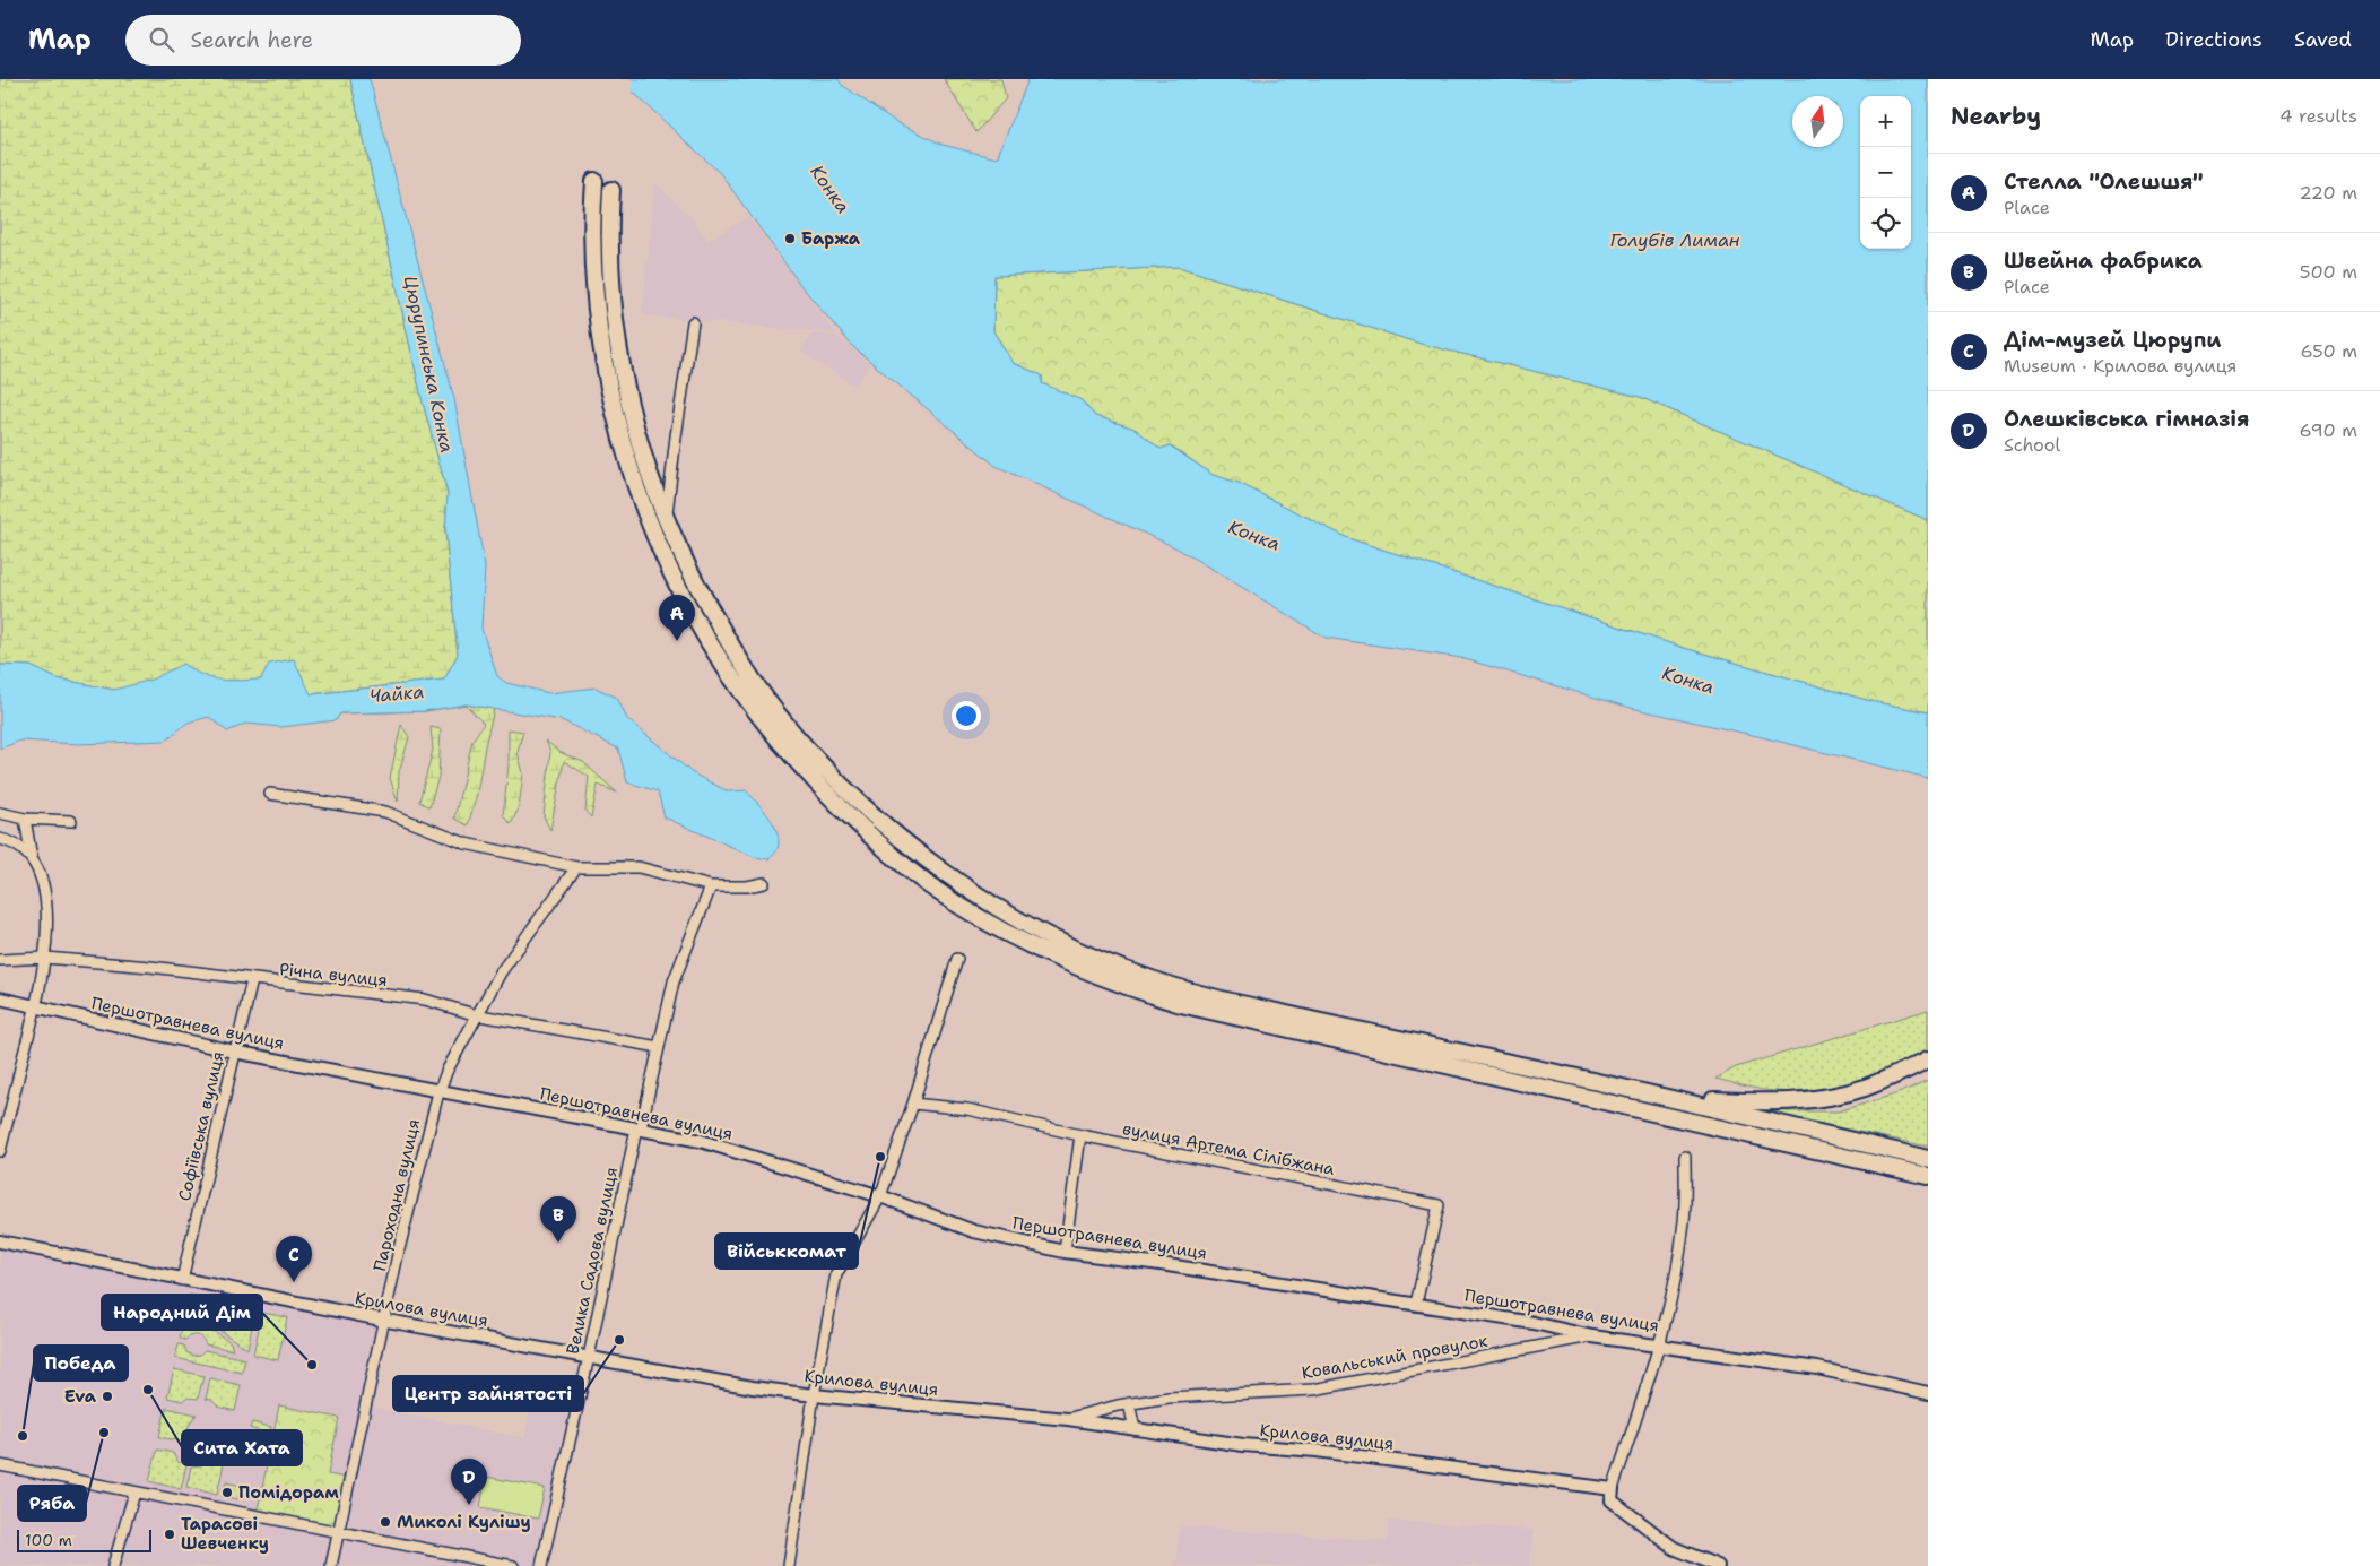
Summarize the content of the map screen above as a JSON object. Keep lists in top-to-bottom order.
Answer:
{
  "streets": {
    "street": [
      "Річна вулиця",
      "Першотравнева вулиця",
      "Софіївська вулиця",
      "вулиця Артема Сілібжана",
      "Пароходна вулиця",
      "Велика Садова вулиця",
      "Крилова вулиця",
      "Ковальський провулок"
    ]
  },
  "crossings": [
    ["Річна вулиця", "Софіївська вулиця"],
    ["Річна вулиця", "Пароходна вулиця"],
    ["Річна вулиця", "Велика Садова вулиця"],
    ["Першотравнева вулиця", "Софіївська вулиця"],
    ["Першотравнева вулиця", "вулиця Артема Сілібжана"],
    ["Першотравнева вулиця", "Пароходна вулиця"],
    ["Першотравнева вулиця", "Велика Садова вулиця"],
    ["Першотравнева вулиця", "Ковальський провулок"],
    ["Софіївська вулиця", "Крилова вулиця"],
    ["Пароходна вулиця", "Крилова вулиця"],
    ["Велика Садова вулиця", "Крилова вулиця"],
    ["Крилова вулиця", "Ковальський провулок"]
  ],
  "water": [
    "Конка",
    "Голубів Лиман",
    "Цюрупинська Конка",
    "Чайка"
  ],
  "places": [
    "Баржа",
    "Військкомат",
    "Центр зайнятості",
    "Народний Дім",
    "Сита Хата",
    "Eva",
    "Ряба",
    "Победа",
    "Помідорам",
    "Миколі Кулішу",
    "Тарасові Шевченку"
  ],
  "scale_bar": "100 m",
  "north": "top",
  "page": {
    "header": "Map",
    "search": "Search here",
    "nav": ["Map", "Directions", "Saved"],
    "heading": ["Nearby", "4 results"],
    "map_buttons": ["+", "−"],
    "list": [
      {
        "mark": "A",
        "name": "Стелла \"Олешшя\"",
        "note": "Place",
        "value": "220 m"
      },
      {
        "mark": "B",
        "name": "Швейна фабрика",
        "note": "Place",
        "value": "500 m"
      },
      {
        "mark": "C",
        "name": "Дім-музей Цюрупи",
        "note": "Museum · Крилова вулиця",
        "value": "650 m"
      },
      {
        "mark": "D",
        "name": "Олешківська гімназія",
        "note": "School",
        "value": "690 m"
      }
    ],
    "pins": [
      "A",
      "B",
      "C",
      "D"
    ],
    "scale": "100 m"
  }
}
